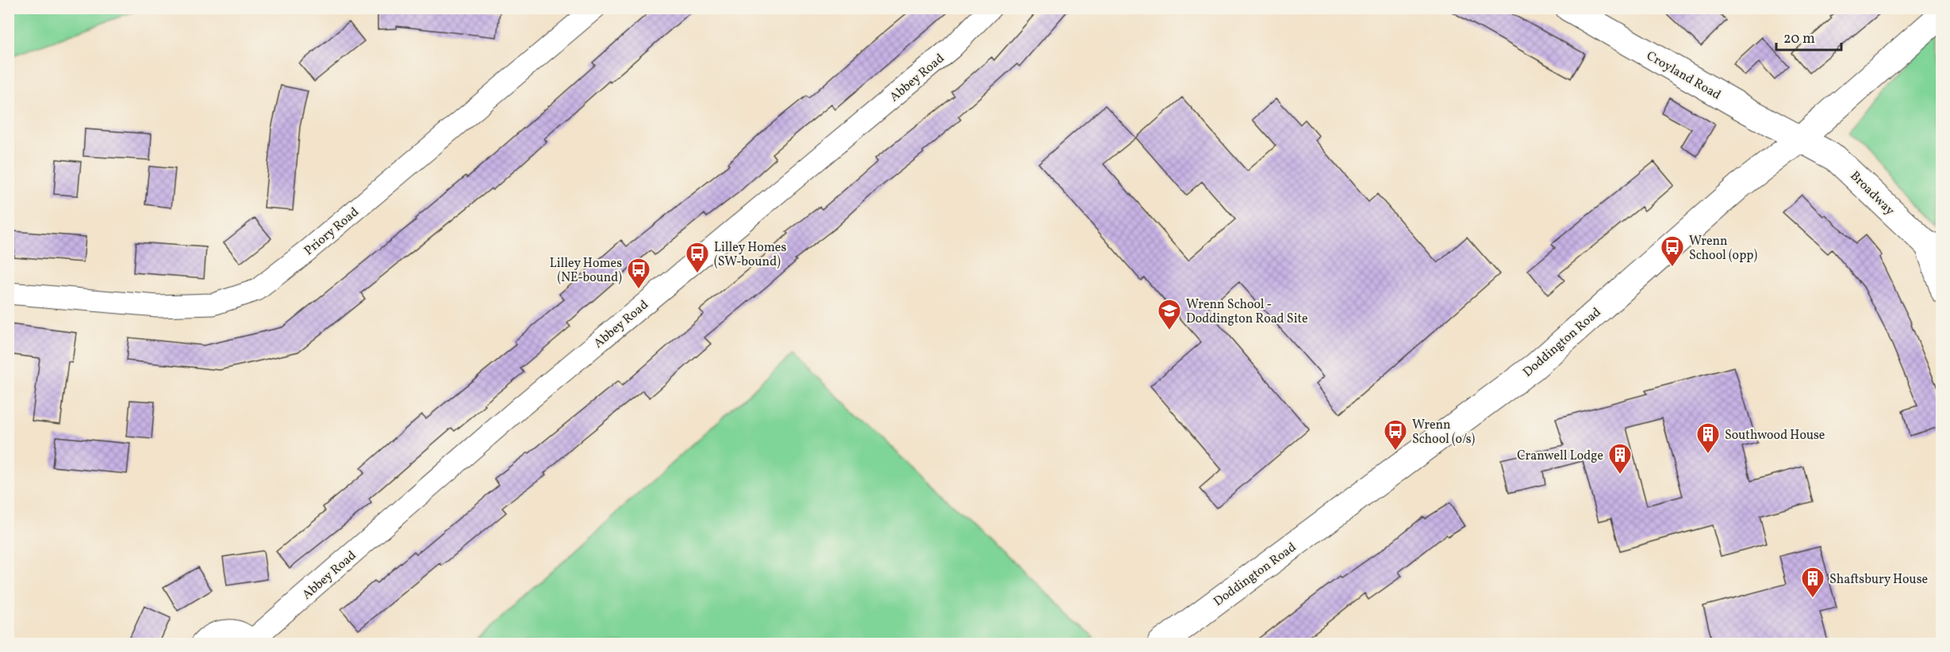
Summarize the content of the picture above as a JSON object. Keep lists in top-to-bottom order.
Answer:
{
  "streets": {
    "street": [
      "Croyland Road",
      "Abbey Road",
      "Broadway",
      "Priory Road",
      "Doddington Road"
    ]
  },
  "crossings": [
    ["Croyland Road", "Broadway"],
    ["Croyland Road", "Doddington Road"],
    ["Broadway", "Doddington Road"]
  ],
  "places": {
    "bus stop": [
      "Wrenn School (opp)",
      "Lilley Homes (SW-bound)",
      "Lilley Homes (NE-bound)",
      "Wrenn School (o/s)"
    ],
    "school or university": ["Wrenn School - Doddington Road Site"],
    "building": ["Southwood House", "Cranwell Lodge", "Shaftsbury House"]
  },
  "scale_bar": "20 m"
}
